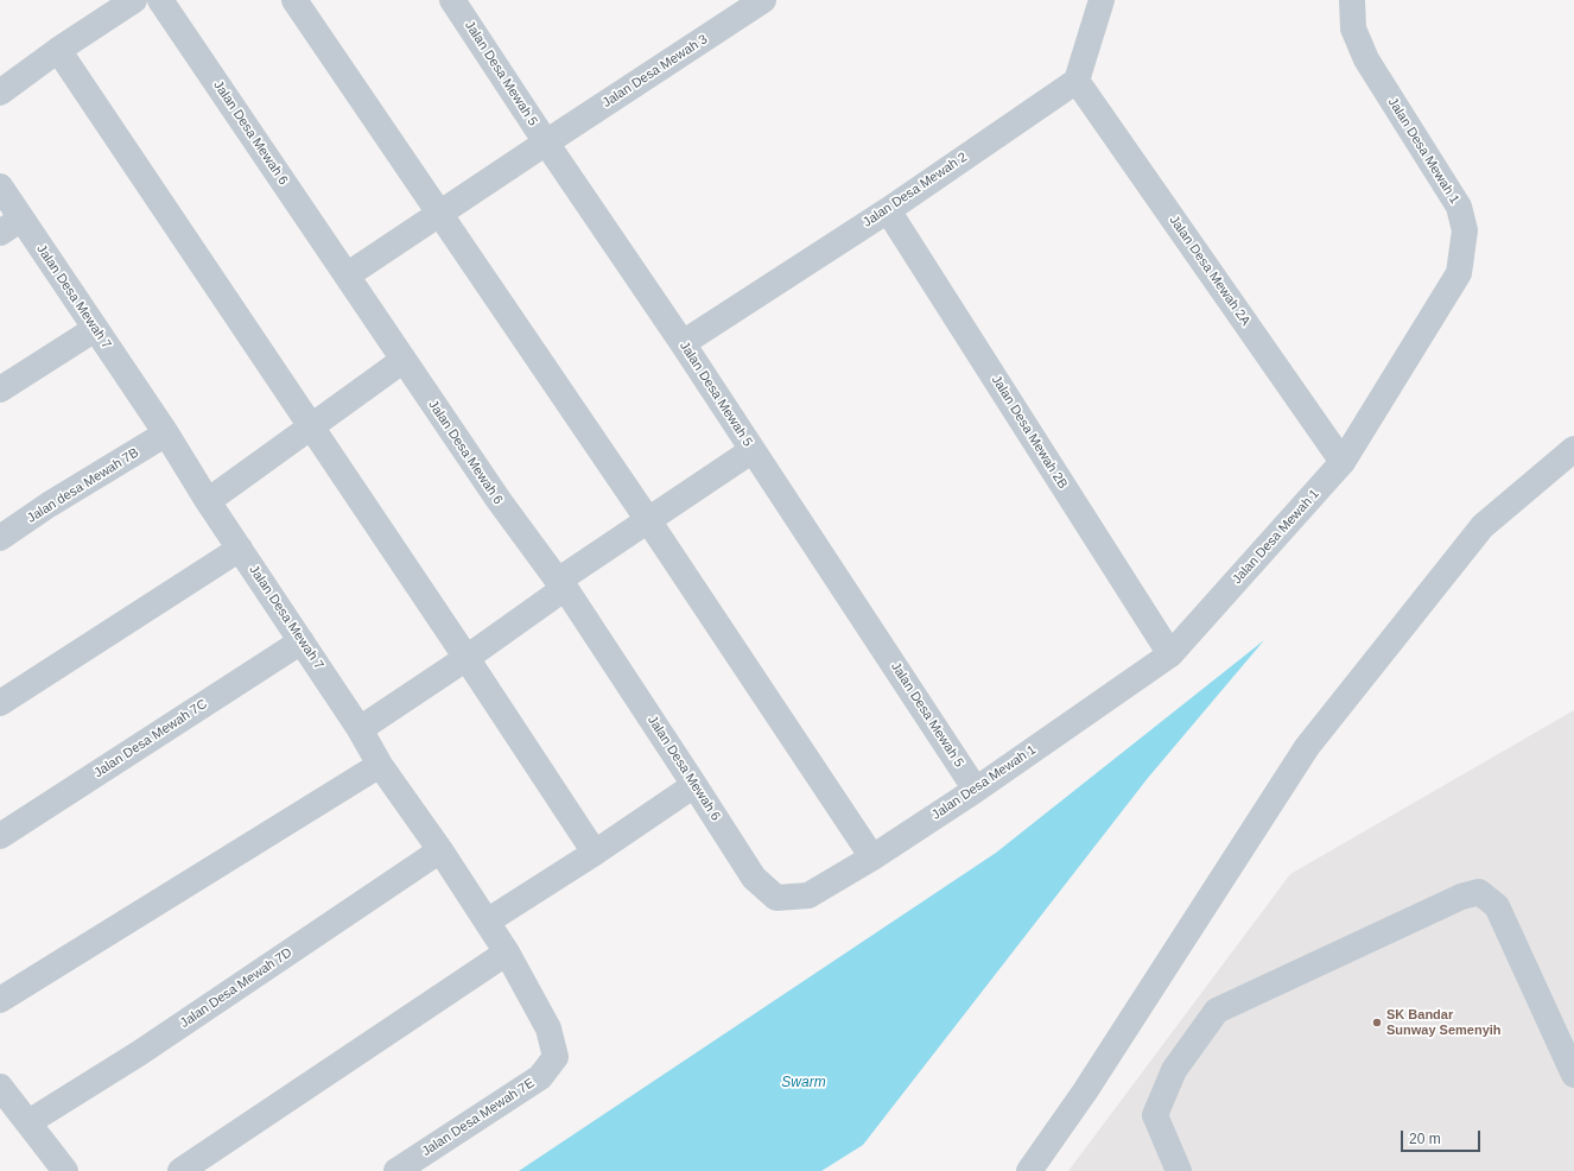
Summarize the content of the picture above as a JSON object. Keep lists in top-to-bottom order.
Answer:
{
  "streets": {
    "street": [
      "Jalan Desa Mewah 3",
      "Jalan Desa Mewah 5",
      "Jalan Desa Mewah 6",
      "Jalan Desa Mewah 1",
      "Jalan Desa Mewah 2",
      "Jalan Desa Mewah 2A",
      "Jalan Desa Mewah 7",
      "Jalan Desa Mewah 2B",
      "Jalan desa Mewah 7B",
      "Jalan Desa Mewah 7C",
      "Jalan Desa Mewah 7D",
      "Jalan Desa Mewah 7E"
    ]
  },
  "crossings": [
    ["Jalan Desa Mewah 3", "Jalan Desa Mewah 5"],
    ["Jalan Desa Mewah 3", "Jalan Desa Mewah 6"],
    ["Jalan Desa Mewah 5", "Jalan Desa Mewah 1"],
    ["Jalan Desa Mewah 5", "Jalan Desa Mewah 2"],
    ["Jalan Desa Mewah 6", "Jalan Desa Mewah 1"],
    ["Jalan Desa Mewah 1", "Jalan Desa Mewah 2A"],
    ["Jalan Desa Mewah 1", "Jalan Desa Mewah 2B"],
    ["Jalan Desa Mewah 2", "Jalan Desa Mewah 2A"],
    ["Jalan Desa Mewah 2", "Jalan Desa Mewah 2B"],
    ["Jalan Desa Mewah 7", "Jalan desa Mewah 7B"],
    ["Jalan Desa Mewah 7", "Jalan Desa Mewah 7C"],
    ["Jalan Desa Mewah 7", "Jalan Desa Mewah 7D"],
    ["Jalan Desa Mewah 7", "Jalan Desa Mewah 7E"]
  ],
  "water": ["Swarm"],
  "places": ["SK Bandar Sunway Semenyih"],
  "scale_bar": "20 m"
}
